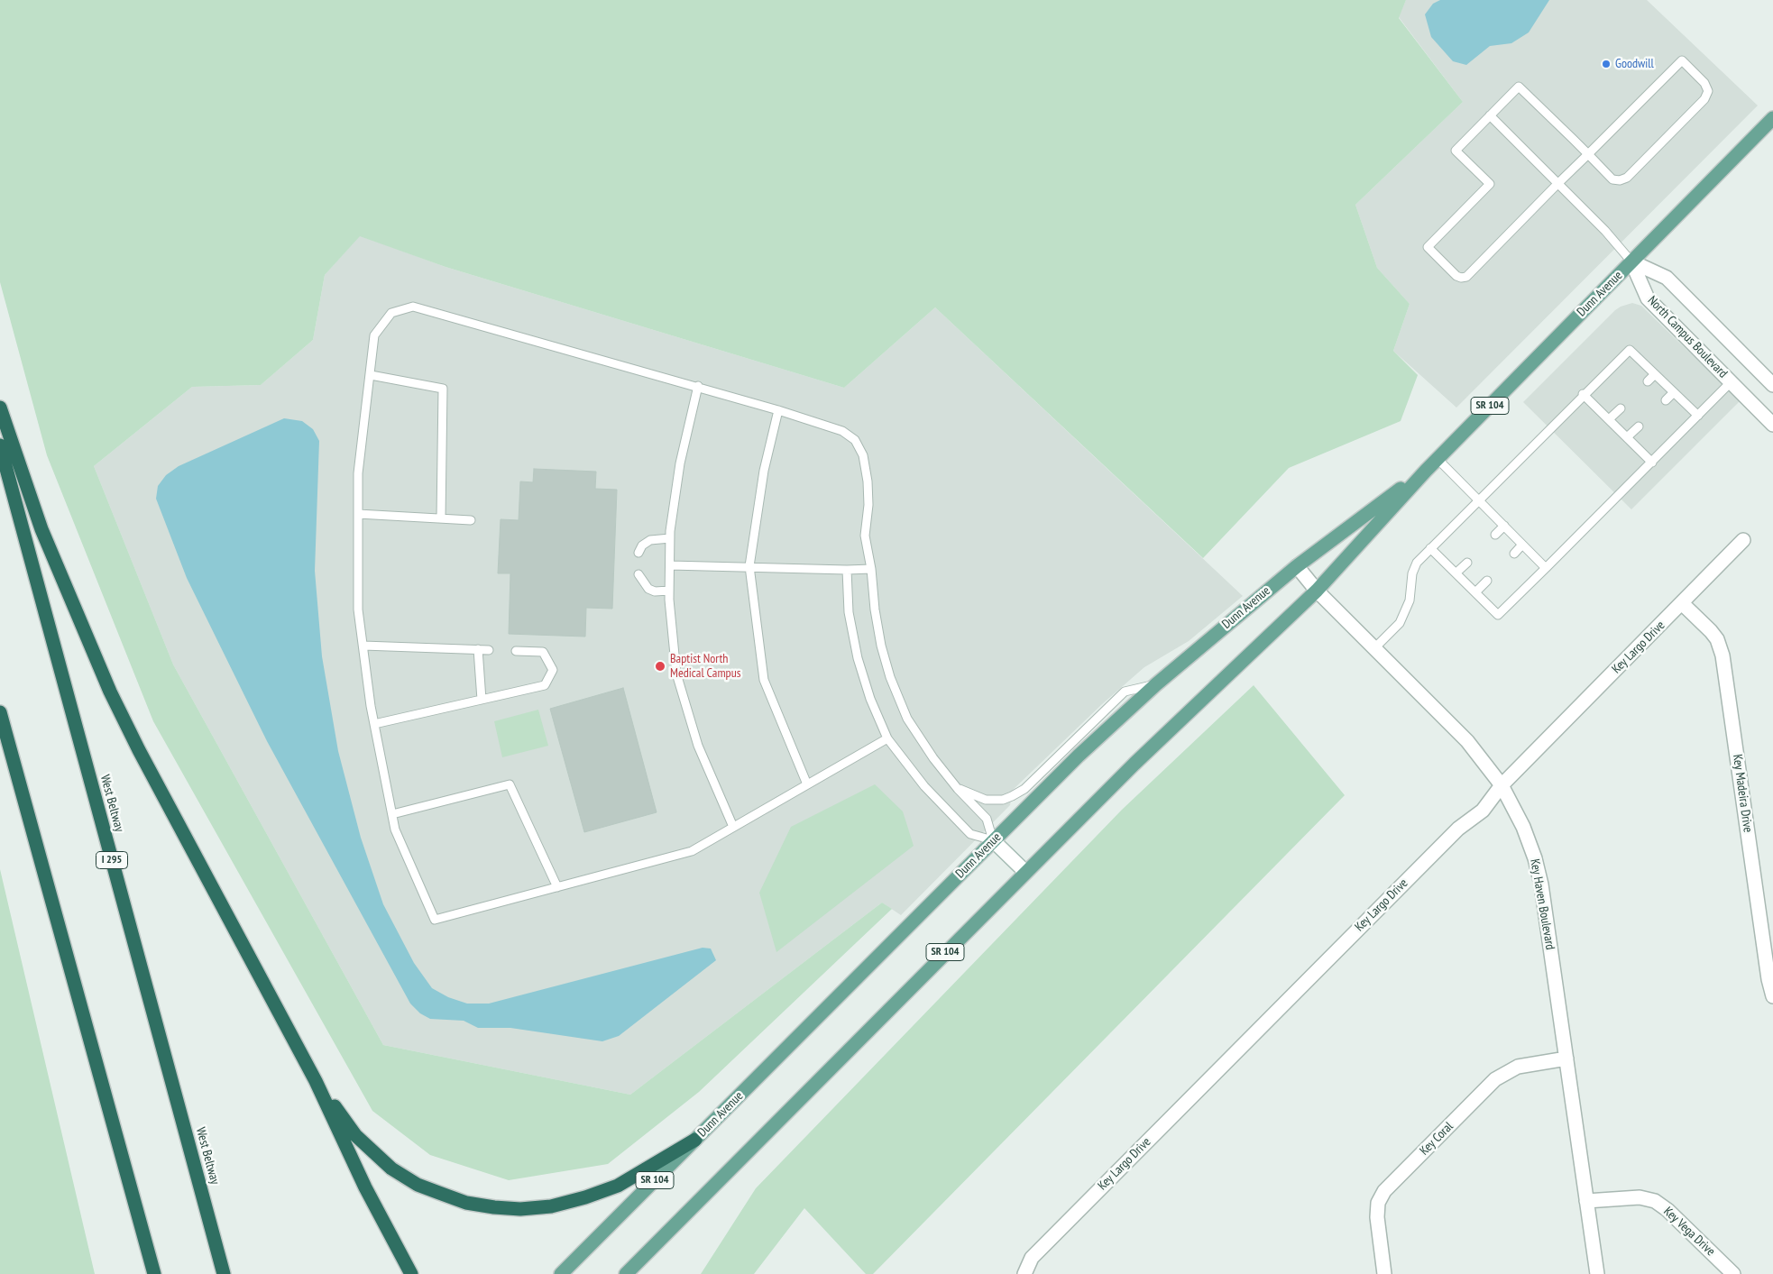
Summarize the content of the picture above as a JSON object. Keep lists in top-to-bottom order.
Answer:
{
  "streets": {
    "highway": ["West Beltway", "I 295"],
    "main road": ["Dunn Avenue", "SR 104"],
    "street": [
      "North Campus Boulevard",
      "Key Largo Drive",
      "Key Madeira Drive",
      "Key Haven Boulevard",
      "Key Coral",
      "Key Vega Drive"
    ]
  },
  "crossings": [
    ["Dunn Avenue", "North Campus Boulevard"],
    ["Dunn Avenue", "Key Haven Boulevard"],
    ["Key Largo Drive", "Key Madeira Drive"],
    ["Key Largo Drive", "Key Haven Boulevard"],
    ["Key Haven Boulevard", "Key Coral"],
    ["Key Haven Boulevard", "Key Vega Drive"]
  ],
  "places": ["Goodwill", "Baptist North Medical Campus"]
}
